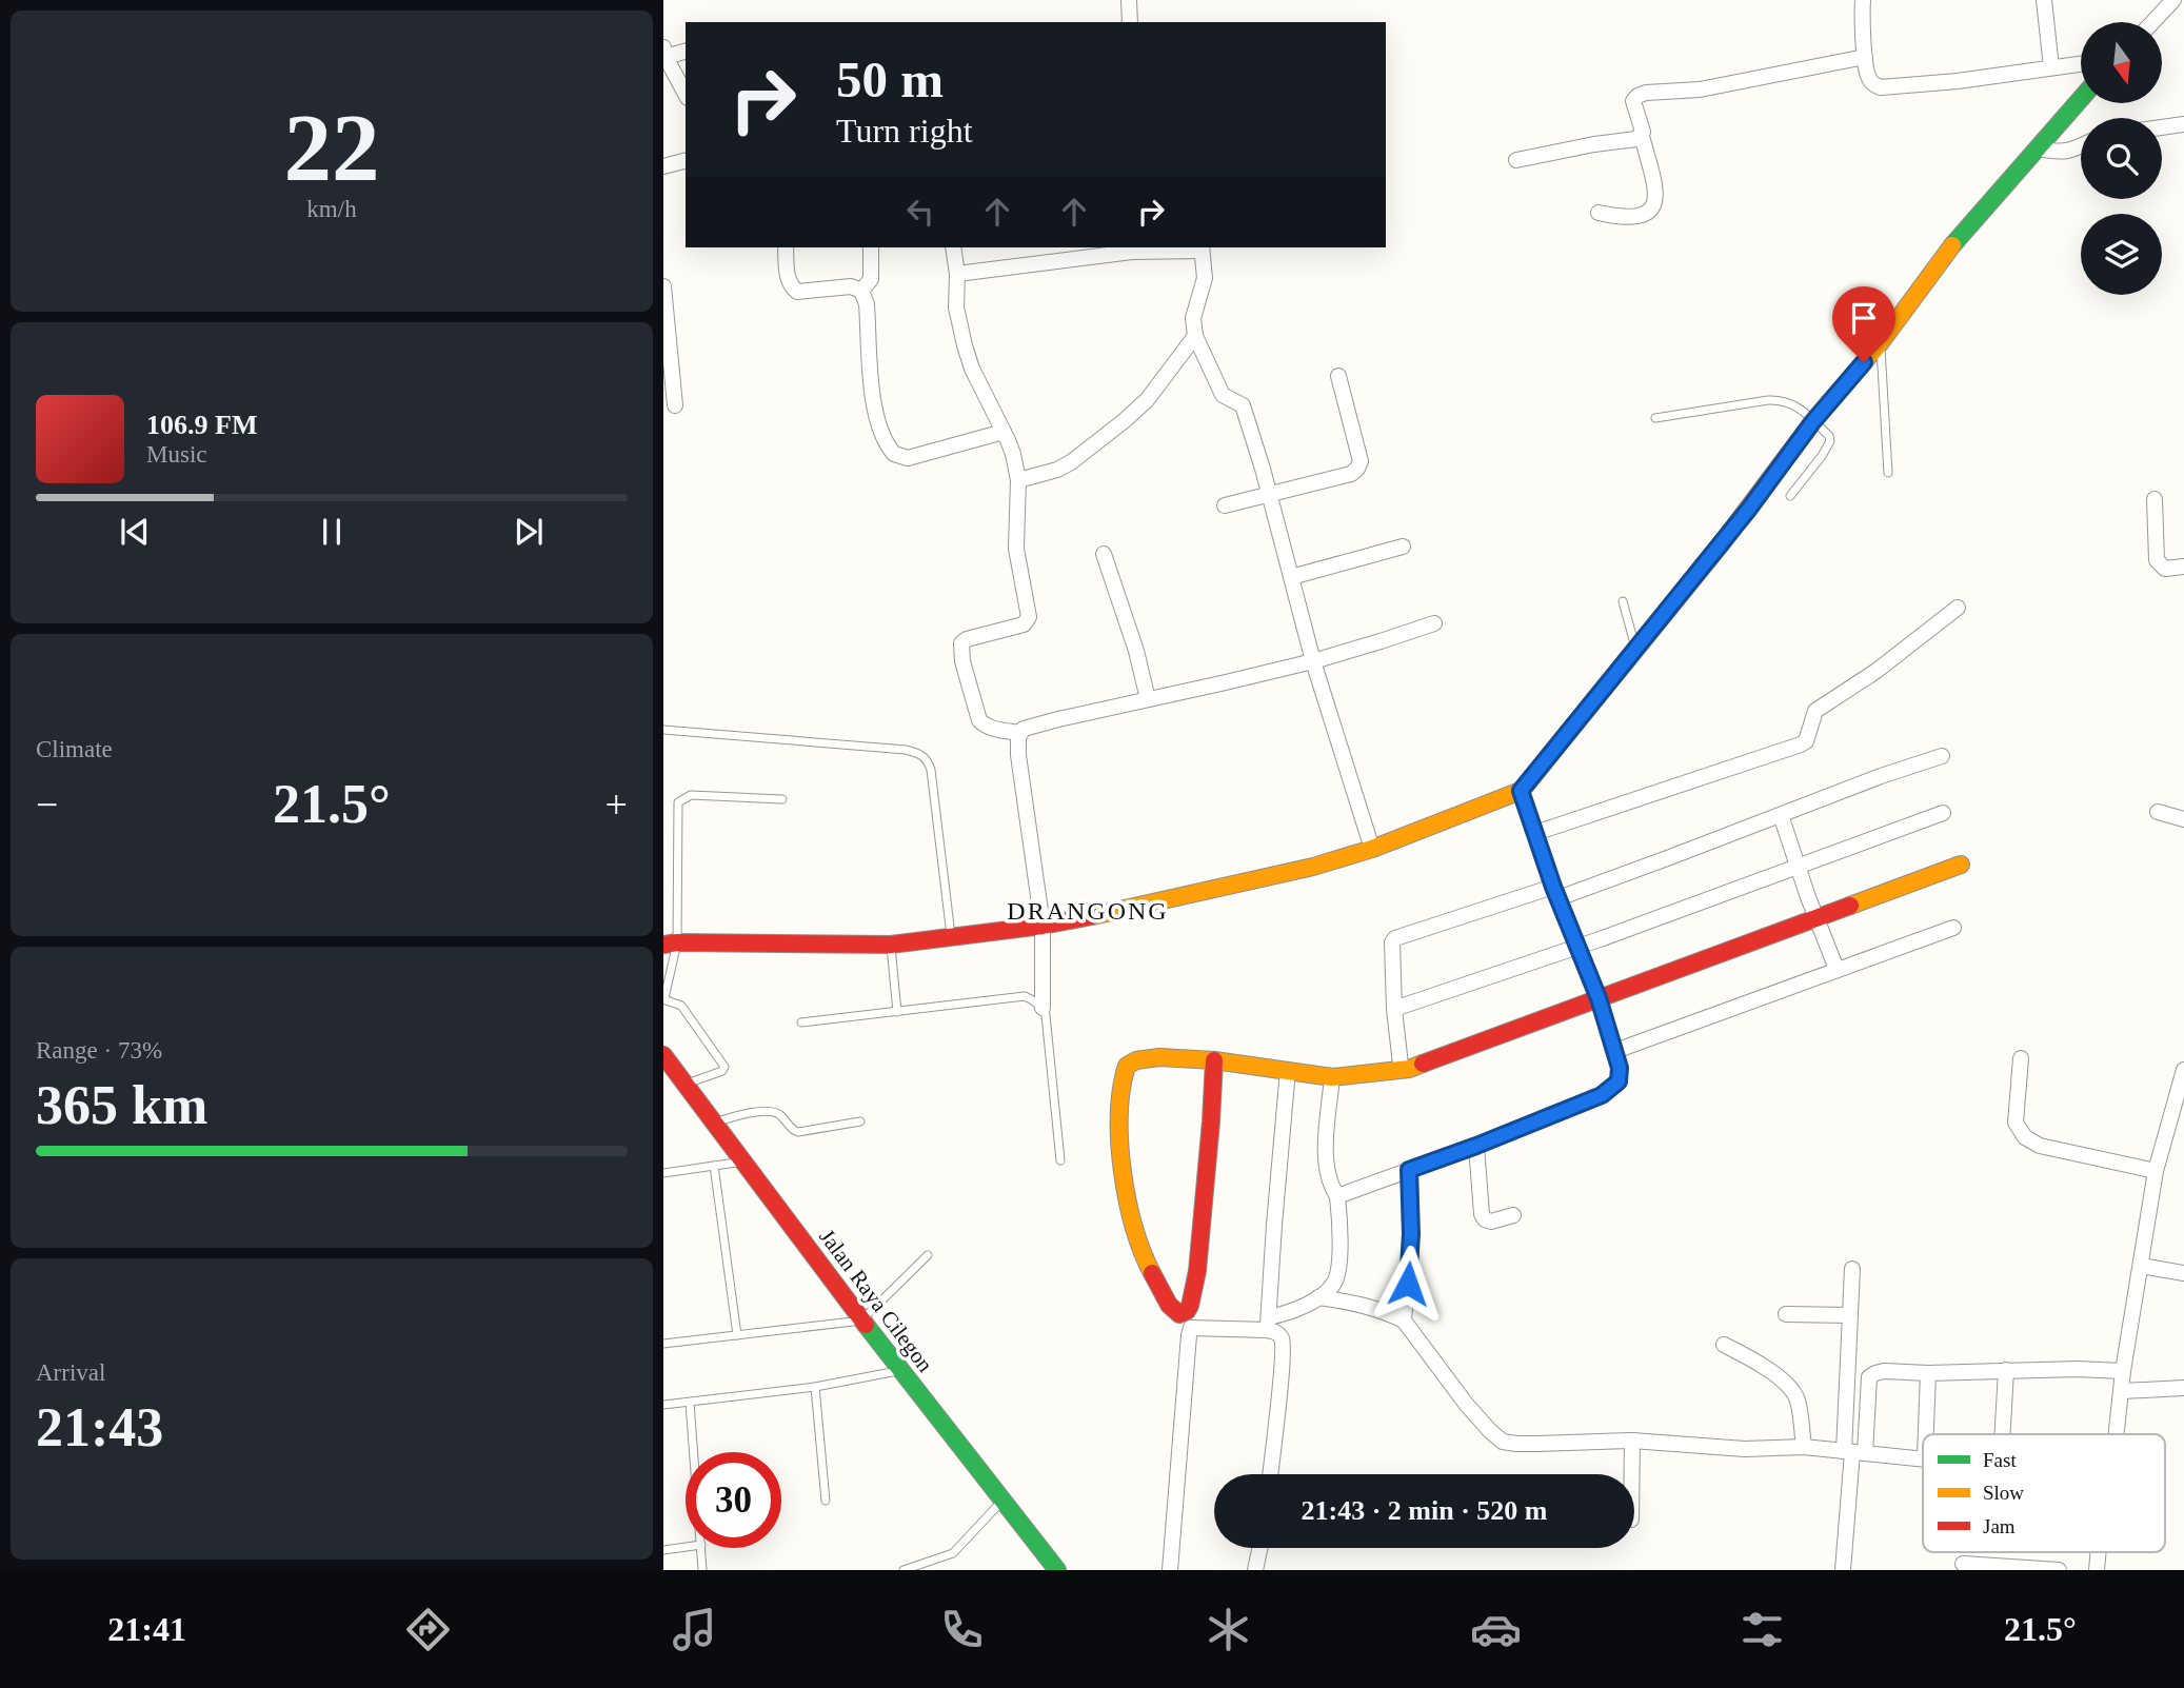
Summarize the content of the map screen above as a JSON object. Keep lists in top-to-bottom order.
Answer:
{
  "streets": {
    "main road": ["Jalan Raya Cilegon"]
  },
  "districts": ["DRANGONG"],
  "legend": ["Fast", "Slow", "Jam"],
  "north": "bottom",
  "page": {
    "tile": [
      ["22", "km/h"],
      "Climate",
      ["Range · 73%", "365 km"],
      ["Arrival", "21:43"]
    ],
    "turn": ["50 m", "Turn right"],
    "song": ["106.9 FM", "Music"],
    "heat": ["−", "21.5°", "+"],
    "limit": "30",
    "trip": "21:43 · 2 min · 520 m",
    "tabs": ["21:41", "21.5°"]
  }
}
